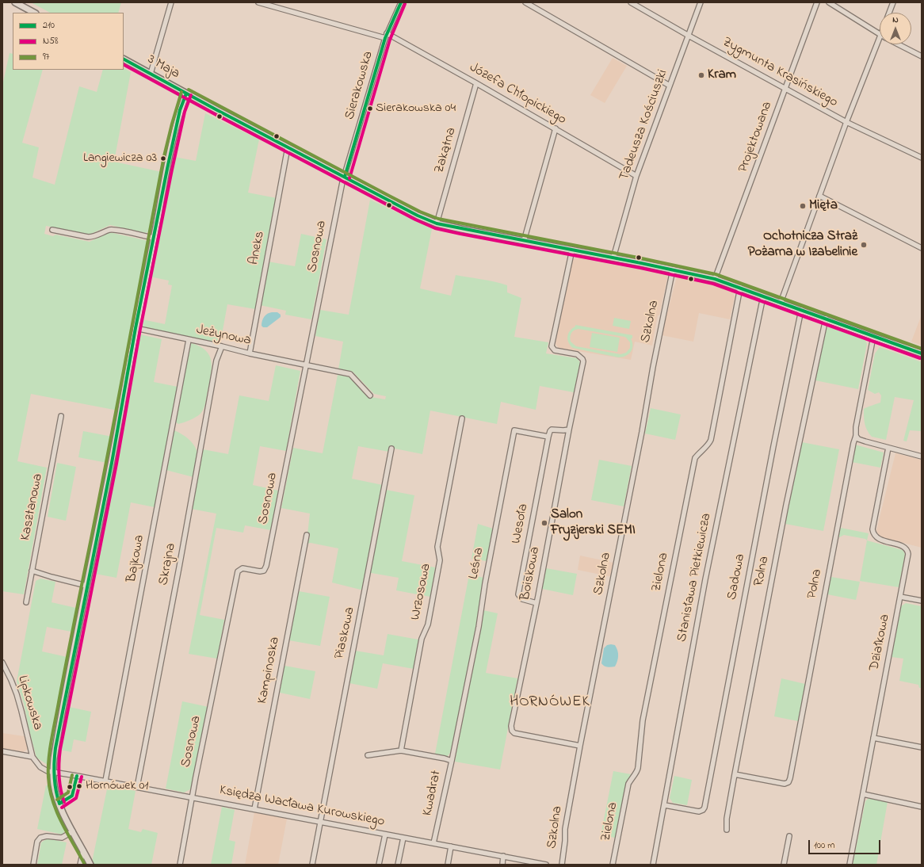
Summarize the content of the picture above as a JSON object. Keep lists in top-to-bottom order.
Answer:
{
  "streets": {
    "street": [
      "3 Maja",
      "Zygmunta Krasińskiego",
      "Sierakowska",
      "Józefa Chłopickiego",
      "Tadeusza Kościuszki",
      "Projektowana",
      "Zakątna",
      "Sosnowa",
      "Aneks",
      "Szkolna",
      "Jeżynowa",
      "Kasztanowa",
      "Wesoła",
      "Bajkowa",
      "Leśna",
      "Skrajna",
      "Rolna",
      "Zielona",
      "Boiskowa",
      "Sadowa",
      "Stanisława Pietkiewicza",
      "Polna",
      "Wrzosowa",
      "Piaskowa",
      "Działkowa",
      "Kampinoska",
      "Lipkowska",
      "Kwadrat",
      "Księdza Wacława Kurowskiego"
    ]
  },
  "crossings": [
    ["3 Maja", "Sierakowska"],
    ["3 Maja", "Tadeusza Kościuszki"],
    ["3 Maja", "Projektowana"],
    ["3 Maja", "Zakątna"],
    ["3 Maja", "Sosnowa"],
    ["3 Maja", "Aneks"],
    ["3 Maja", "Szkolna"],
    ["3 Maja", "Rolna"],
    ["3 Maja", "Zielona"],
    ["3 Maja", "Boiskowa"],
    ["3 Maja", "Sadowa"],
    ["3 Maja", "Stanisława Pietkiewicza"],
    ["3 Maja", "Polna"],
    ["Zygmunta Krasińskiego", "Tadeusza Kościuszki"],
    ["Zygmunta Krasińskiego", "Projektowana"],
    ["Sierakowska", "Józefa Chłopickiego"],
    ["Sierakowska", "Sosnowa"],
    ["Józefa Chłopickiego", "Tadeusza Kościuszki"],
    ["Józefa Chłopickiego", "Zakątna"],
    ["Sosnowa", "Jeżynowa"],
    ["Sosnowa", "Księdza Wacława Kurowskiego"],
    ["Aneks", "Jeżynowa"],
    ["Szkolna", "Boiskowa"],
    ["Jeżynowa", "Bajkowa"],
    ["Jeżynowa", "Skrajna"],
    ["Wesoła", "Leśna"],
    ["Wesoła", "Boiskowa"],
    ["Bajkowa", "Księdza Wacława Kurowskiego"],
    ["Leśna", "Kwadrat"],
    ["Skrajna", "Księdza Wacława Kurowskiego"],
    ["Rolna", "Polna"],
    ["Sadowa", "Stanisława Pietkiewicza"],
    ["Wrzosowa", "Kwadrat"],
    ["Piaskowa", "Księdza Wacława Kurowskiego"],
    ["Kampinoska", "Księdza Wacława Kurowskiego"],
    ["Lipkowska", "Księdza Wacława Kurowskiego"],
    ["Kwadrat", "Księdza Wacława Kurowskiego"]
  ],
  "districts": ["HORNÓWEK"],
  "places": [
    "Kram",
    "Sierakowska 04",
    "Langiewicza 03",
    "Mięta",
    "Ochotnicza Straż Pożarna w Izabelinie",
    "Salon Fryzjerski SEMI",
    "Hornówek 01"
  ],
  "lines": ["transit line 210", "transit line N58", "transit line 97"],
  "legend": ["210", "N58", "97"],
  "scale_bar": "100 m",
  "north": "top"
}
